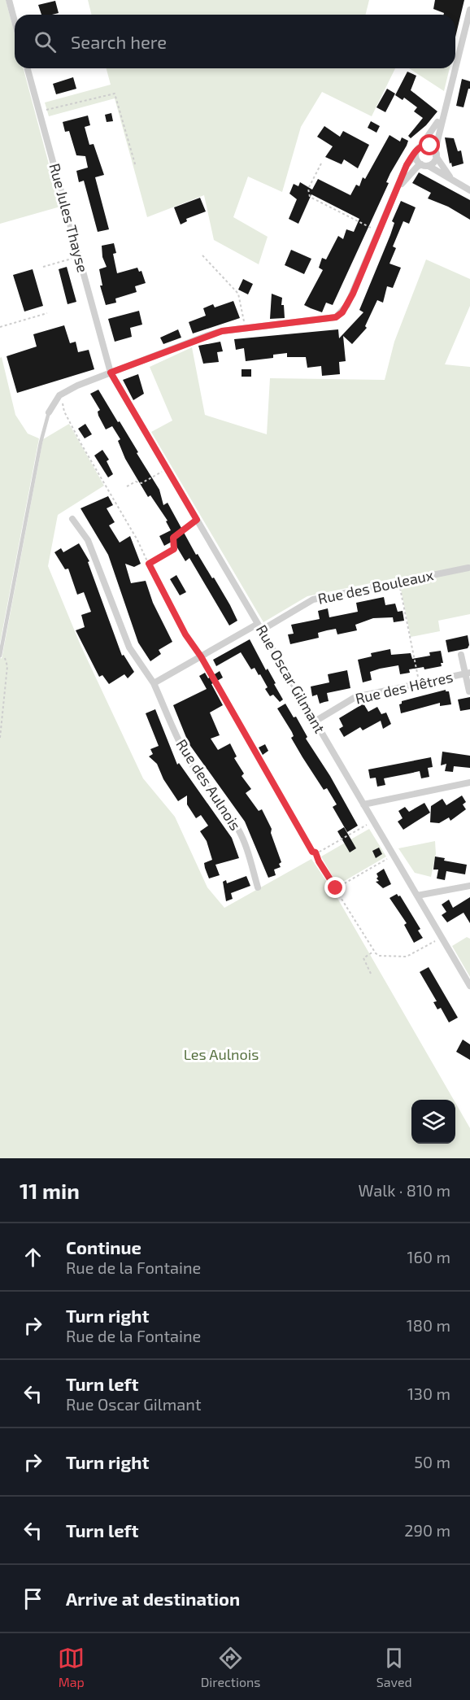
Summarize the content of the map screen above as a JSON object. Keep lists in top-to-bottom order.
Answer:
{
  "streets": {
    "street": [
      "Rue Jules Thayse",
      "Rue des Bouleaux",
      "Rue Oscar Gilmant",
      "Rue des Hêtres",
      "Rue des Aulnois"
    ]
  },
  "crossings": [
    ["Rue Jules Thayse", "Rue Oscar Gilmant"],
    ["Rue des Bouleaux", "Rue Oscar Gilmant"],
    ["Rue Oscar Gilmant", "Rue des Hêtres"]
  ],
  "parks": ["Les Aulnois"],
  "page": {
    "search": "Search here",
    "heading": ["11 min", "Walk · 810 m"],
    "list": [
      ["Continue", "Rue de la Fontaine", "160 m"],
      ["Turn right", "Rue de la Fontaine", "180 m"],
      ["Turn left", "Rue Oscar Gilmant", "130 m"],
      ["Turn right", "50 m"],
      ["Turn left", "290 m"],
      "Arrive at destination"
    ],
    "nav": ["Map", "Directions", "Saved"]
  }
}
